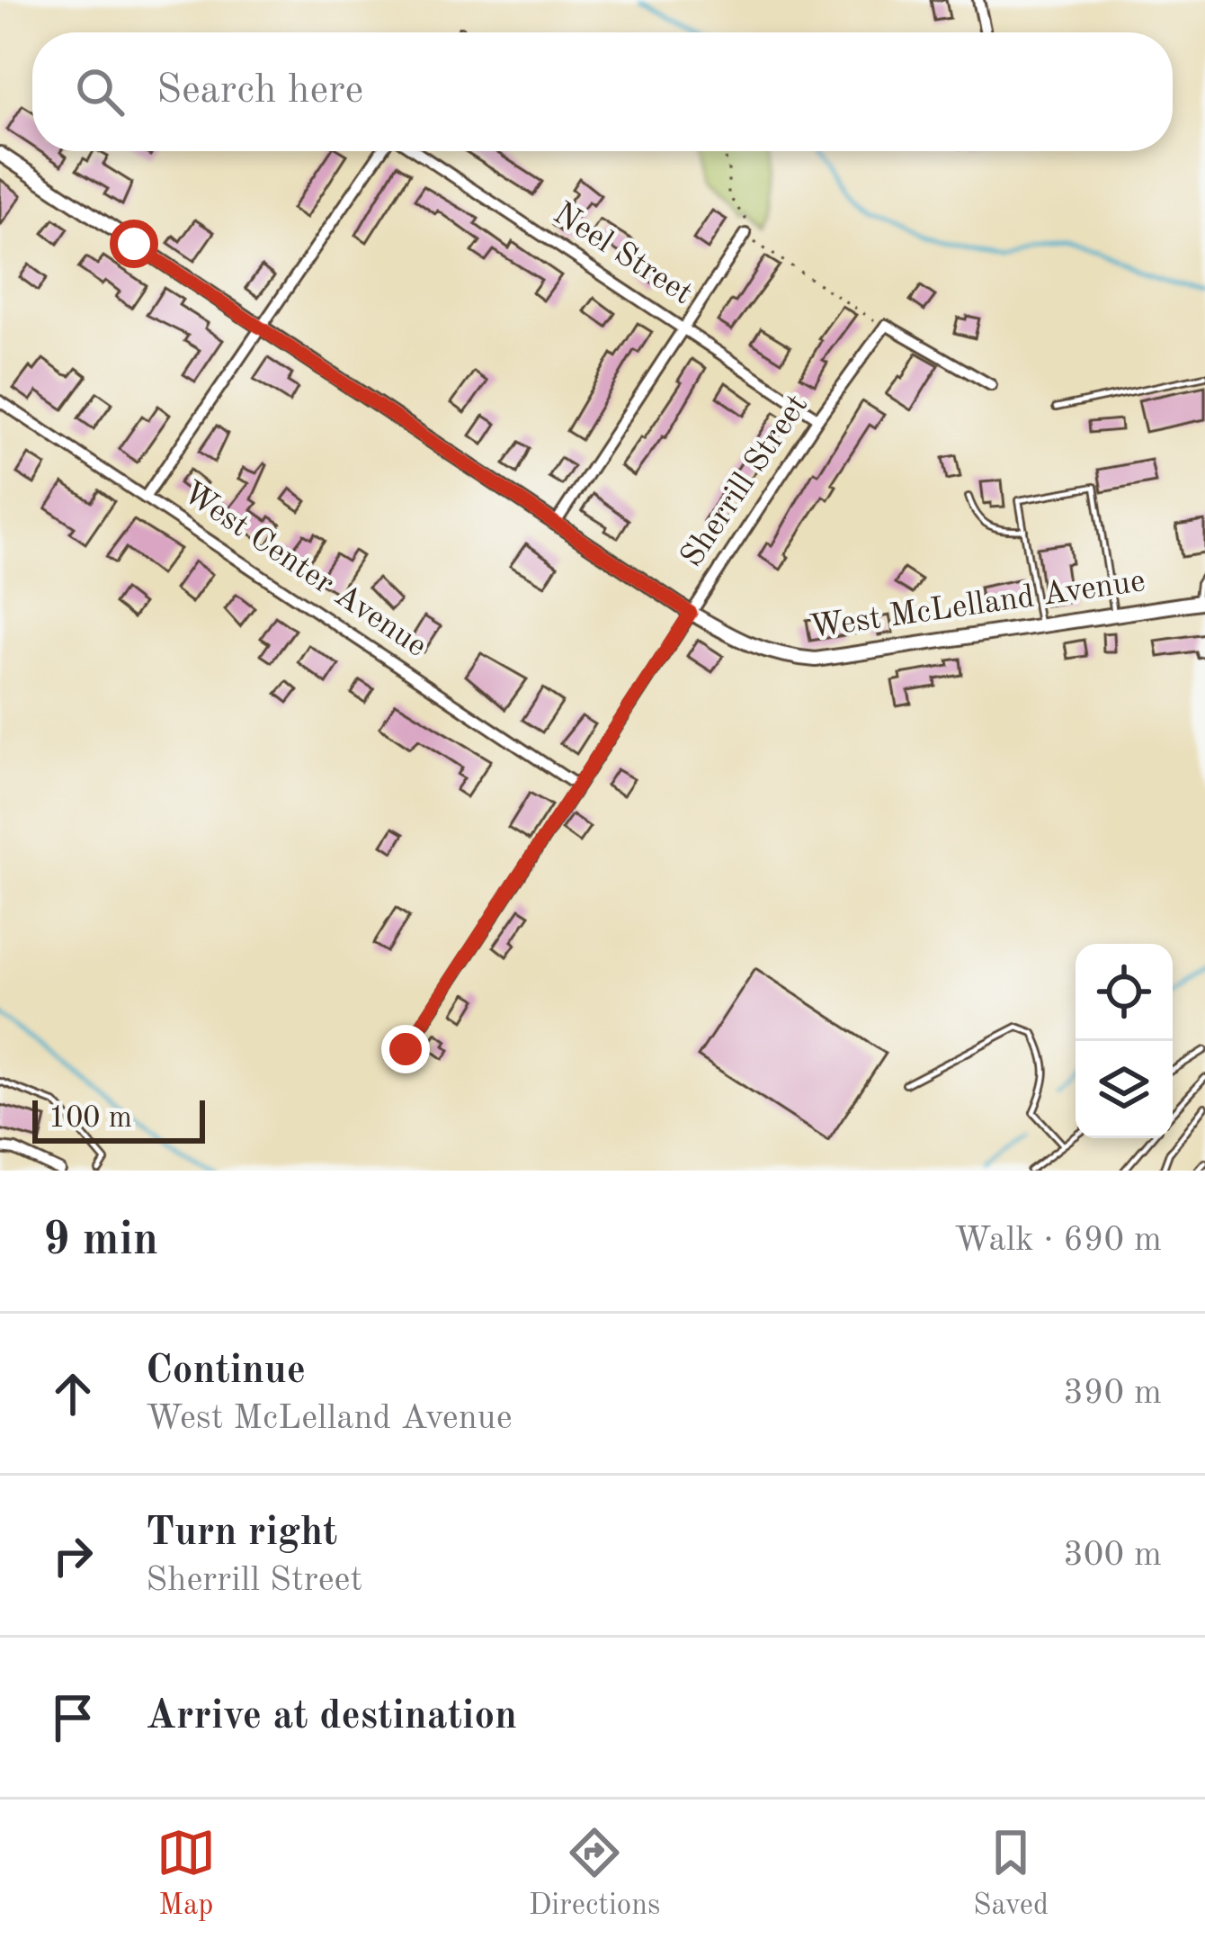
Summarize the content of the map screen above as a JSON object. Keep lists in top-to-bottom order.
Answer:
{
  "streets": {
    "street": [
      "Neel Street",
      "Sherrill Street",
      "West Center Avenue",
      "West McLelland Avenue"
    ]
  },
  "crossings": [
    ["Neel Street", "Sherrill Street"],
    ["Sherrill Street", "West Center Avenue"],
    ["Sherrill Street", "West McLelland Avenue"]
  ],
  "scale_bar": "100 m",
  "page": {
    "search": "Search here",
    "scale": "100 m",
    "heading": ["9 min", "Walk · 690 m"],
    "list": [
      ["Continue", "West McLelland Avenue", "390 m"],
      ["Turn right", "Sherrill Street", "300 m"],
      "Arrive at destination"
    ],
    "nav": ["Map", "Directions", "Saved"]
  }
}
